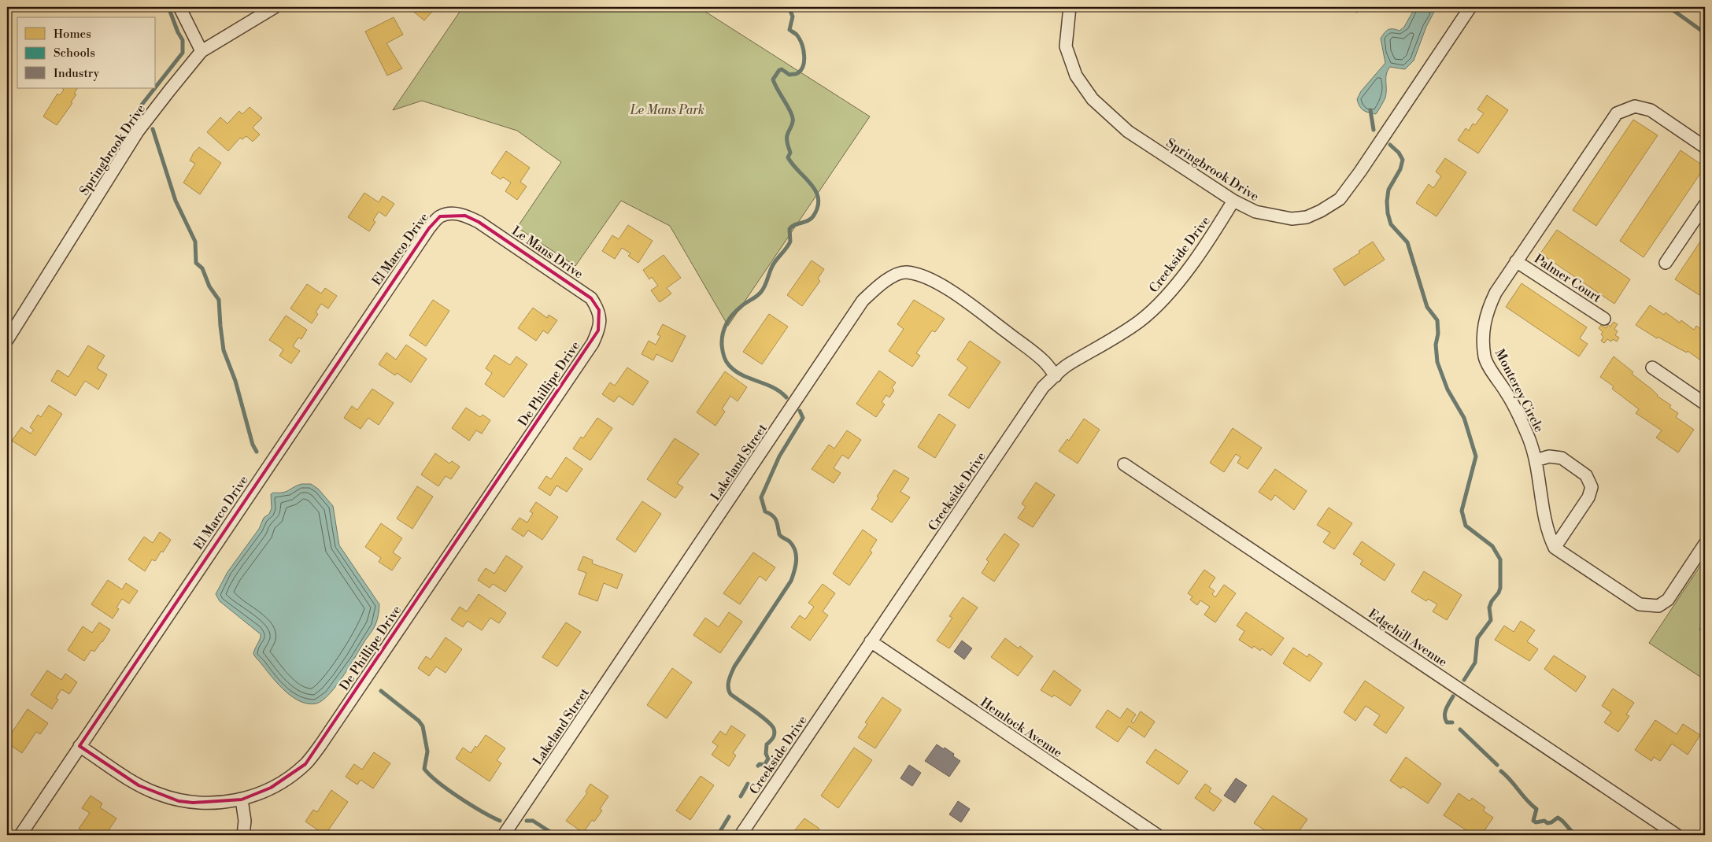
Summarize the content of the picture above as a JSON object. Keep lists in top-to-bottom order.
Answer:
{
  "streets": {
    "street": [
      "Springbrook Drive",
      "El Marco Drive",
      "Le Mans Drive",
      "Creekside Drive",
      "Palmer Court",
      "De Phillipe Drive",
      "Monterey Circle",
      "Lakeland Street",
      "Edgehill Avenue",
      "Hemlock Avenue"
    ]
  },
  "crossings": [
    ["Springbrook Drive", "Creekside Drive"],
    ["El Marco Drive", "Le Mans Drive"],
    ["El Marco Drive", "De Phillipe Drive"],
    ["Le Mans Drive", "De Phillipe Drive"],
    ["Creekside Drive", "Lakeland Street"],
    ["Creekside Drive", "Hemlock Avenue"],
    ["Palmer Court", "Monterey Circle"]
  ],
  "parks": ["Le Mans Park"],
  "legend": ["Homes", "Schools", "Industry"]
}
